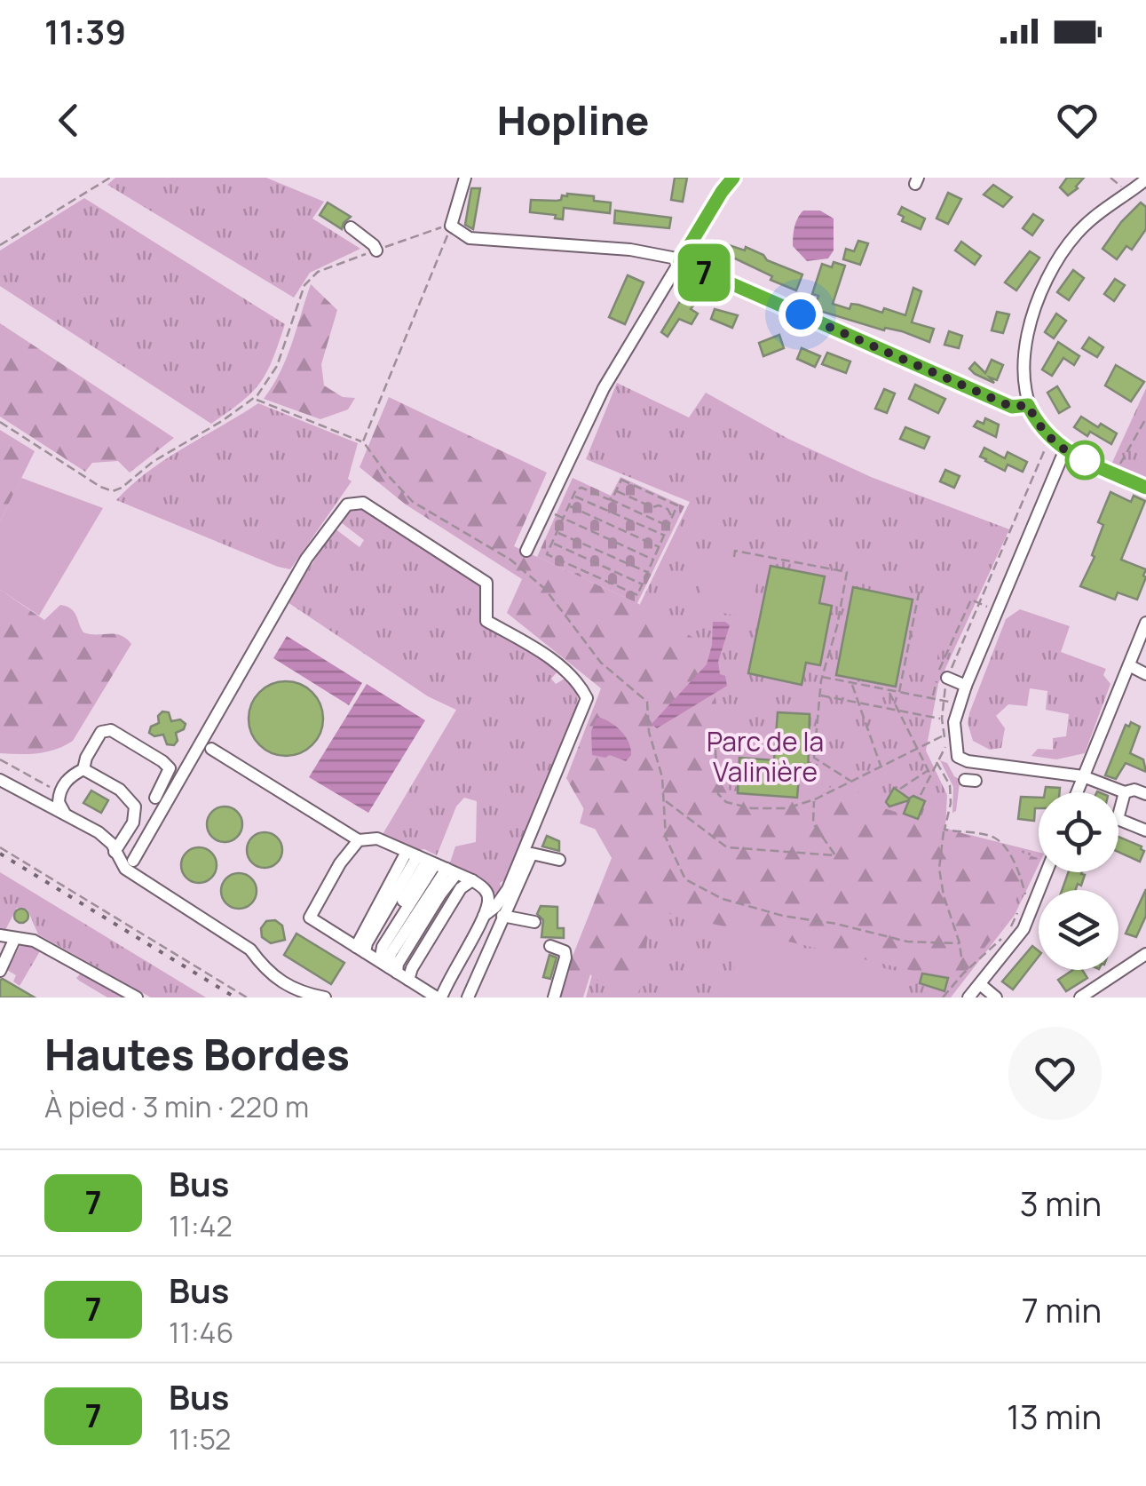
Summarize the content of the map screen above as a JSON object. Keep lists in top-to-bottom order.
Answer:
{
  "parks": ["Parc de la Valinière"],
  "lines": ["bus line 7"],
  "page": {
    "status": "11:39",
    "header": "Hopline",
    "on_map": "7",
    "heading": ["Hautes Bordes", "À pied · 3 min · 220 m"],
    "list": [
      {
        "mark": "7",
        "name": "Bus",
        "note": "11:42",
        "value": "3 min"
      },
      {
        "mark": "7",
        "name": "Bus",
        "note": "11:46",
        "value": "7 min"
      },
      {
        "mark": "7",
        "name": "Bus",
        "note": "11:52",
        "value": "13 min"
      }
    ]
  }
}
